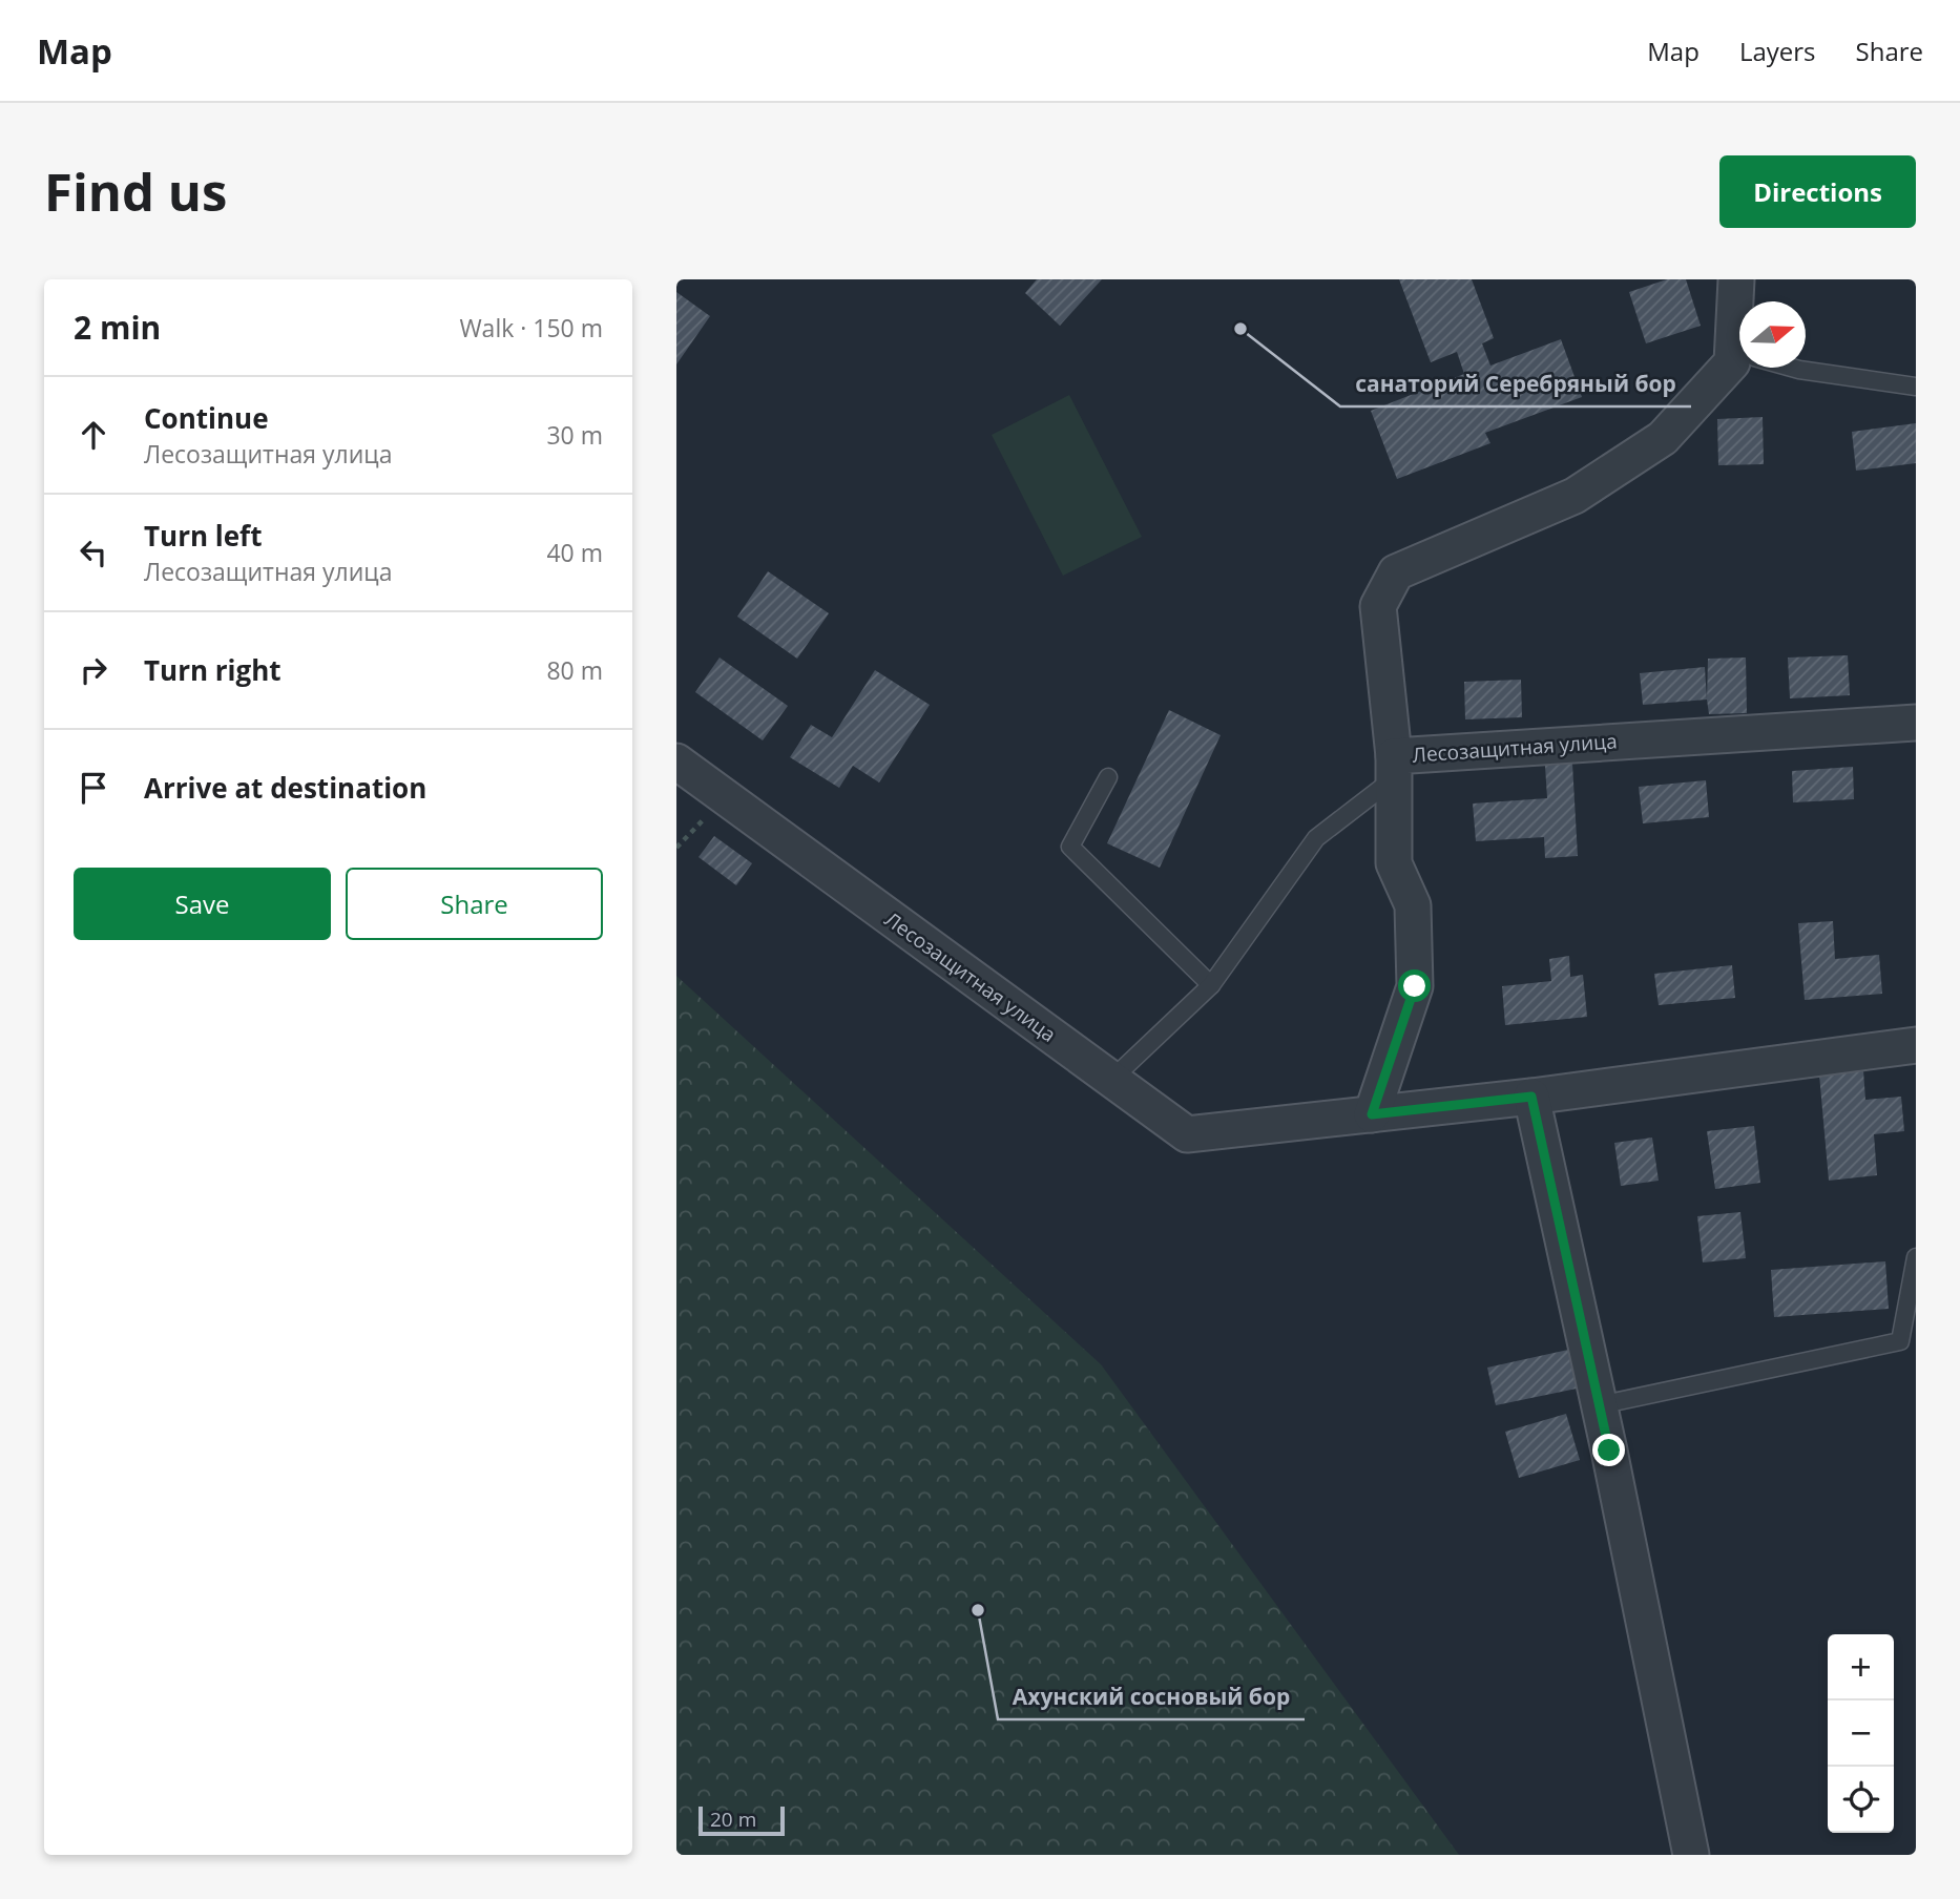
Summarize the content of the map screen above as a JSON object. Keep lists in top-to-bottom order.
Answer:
{
  "streets": {
    "street": ["Лесозащитная улица"]
  },
  "places": ["санаторий Серебряный бор", "Ахунский сосновый бор"],
  "scale_bar": "20 m",
  "north": "right",
  "page": {
    "header": "Map",
    "nav": ["Map", "Layers", "Share"],
    "buttons": [
      "Directions",
      ["Save", "Share"]
    ],
    "title": "Find us",
    "heading": ["2 min", "Walk · 150 m"],
    "list": [
      ["Continue", "Лесозащитная улица", "30 m"],
      ["Turn left", "Лесозащитная улица", "40 m"],
      ["Turn right", "80 m"],
      "Arrive at destination"
    ],
    "map_buttons": ["+", "−"],
    "scale": "20 m"
  }
}
